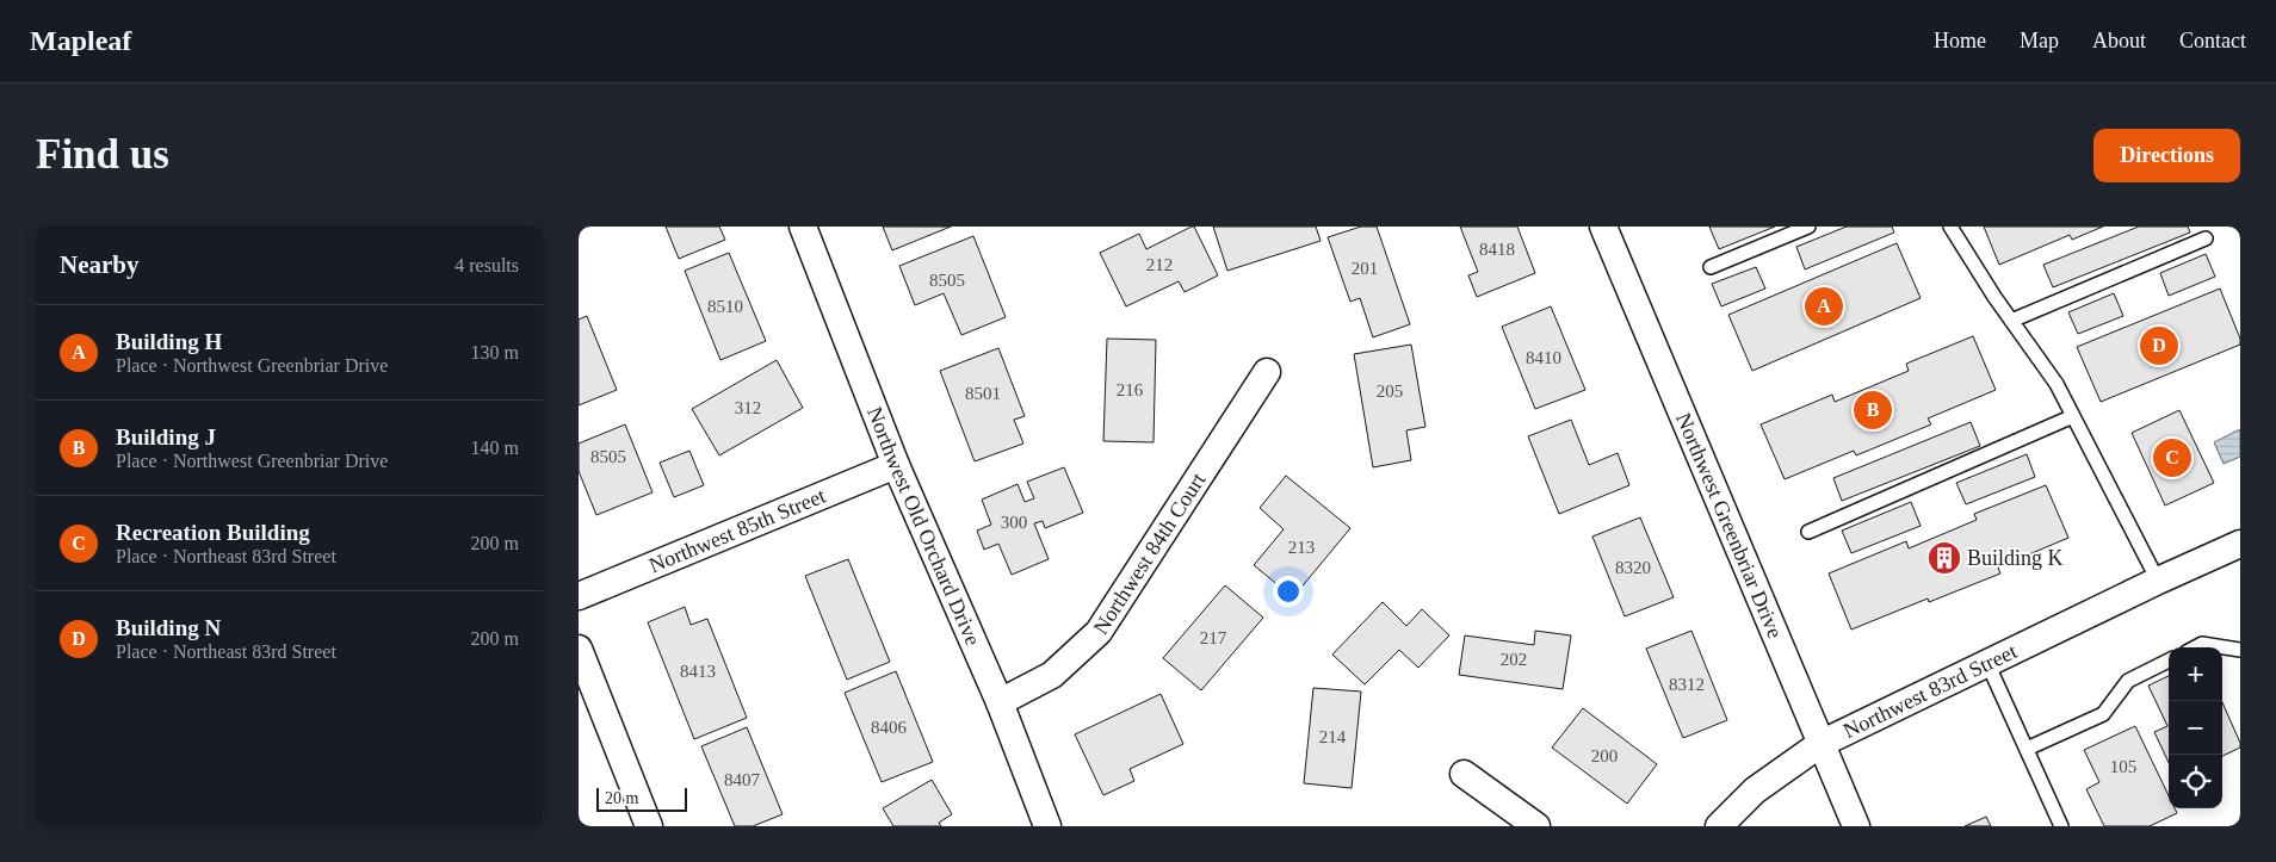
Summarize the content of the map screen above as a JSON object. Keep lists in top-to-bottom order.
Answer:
{
  "streets": {
    "street": [
      "Northwest Old Orchard Drive",
      "Northwest Greenbriar Drive",
      "Northwest 85th Street",
      "Northwest 84th Court",
      "Northwest 83rd Street"
    ]
  },
  "crossings": [
    ["Northwest Old Orchard Drive", "Northwest 85th Street"],
    ["Northwest Old Orchard Drive", "Northwest 84th Court"],
    ["Northwest Greenbriar Drive", "Northwest 83rd Street"]
  ],
  "places": {
    "building": ["Building K"]
  },
  "house_numbers": [
    "8418",
    "212",
    "201",
    "8505",
    "8510",
    "8410",
    "216",
    "205",
    "8501",
    "312",
    "8505",
    "300",
    "213",
    "8320",
    "217",
    "202",
    "8413",
    "8312",
    "8406",
    "214",
    "200",
    "105",
    "8407"
  ],
  "scale_bar": "20 m",
  "page": {
    "header": "Mapleaf",
    "nav": [
      "Home",
      "Map",
      "About",
      "Contact"
    ],
    "buttons": "Directions",
    "title": "Find us",
    "heading": ["Nearby", "4 results"],
    "pins": [
      "A",
      "D",
      "B",
      "C"
    ],
    "list": [
      {
        "mark": "A",
        "name": "Building H",
        "note": "Place · Northwest Greenbriar Drive",
        "value": "130 m"
      },
      {
        "mark": "B",
        "name": "Building J",
        "note": "Place · Northwest Greenbriar Drive",
        "value": "140 m"
      },
      {
        "mark": "C",
        "name": "Recreation Building",
        "note": "Place · Northeast 83rd Street",
        "value": "200 m"
      },
      {
        "mark": "D",
        "name": "Building N",
        "note": "Place · Northeast 83rd Street",
        "value": "200 m"
      }
    ],
    "map_buttons": ["+", "−"],
    "scale": "20 m"
  }
}
